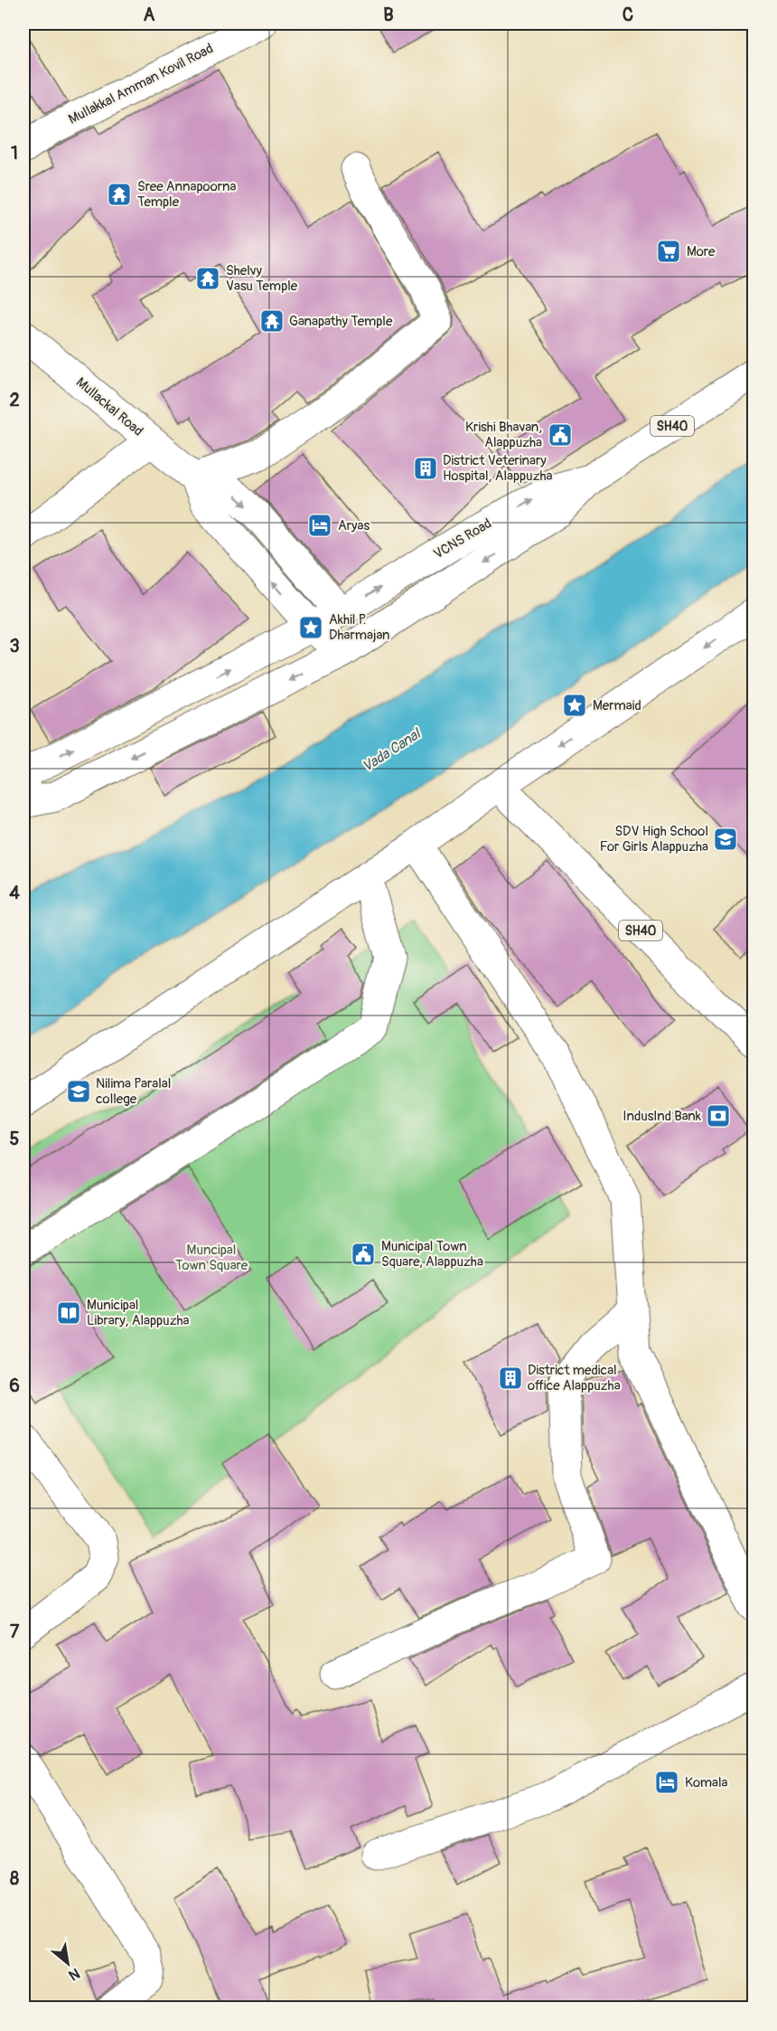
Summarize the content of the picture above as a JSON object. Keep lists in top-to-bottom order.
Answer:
{
  "streets": {
    "main road": [
      "Mullakkal Amman Kovil Road",
      "Mullackal Road",
      "SH40",
      "VCNS Road"
    ]
  },
  "crossings": [
    ["Mullackal Road", "VCNS Road"]
  ],
  "water": ["Vada Canal"],
  "parks": ["Muncipal Town Square"],
  "places": {
    "temple": ["Sree Annapoorna Temple", "Shelvy Vasu Temple", "Ganapathy Temple"],
    "supermarket": ["More"],
    "public building": ["Krishi Bhavan, Alappuzha", "Municipal Town Square, Alappuzha"],
    "building": ["District Veterinary Hospital, Alappuzha", "District medical office Alappuzha"],
    "hotel": ["Aryas", "Komala"],
    "place": ["Akhil P. Dharmajan", "Mermaid"],
    "school or university": ["SDV High School For Girls Alappuzha", "Nilima Paralal college"],
    "bank": ["Induslnd Bank"],
    "library": ["Municipal Library, Alappuzha"]
  },
  "north": "bottom right",
  "grid": {
    "columns": ["A", "B", "C"],
    "rows": [
      "1",
      "2",
      "3",
      "4",
      "5",
      "6",
      "7",
      "8"
    ]
  }
}
